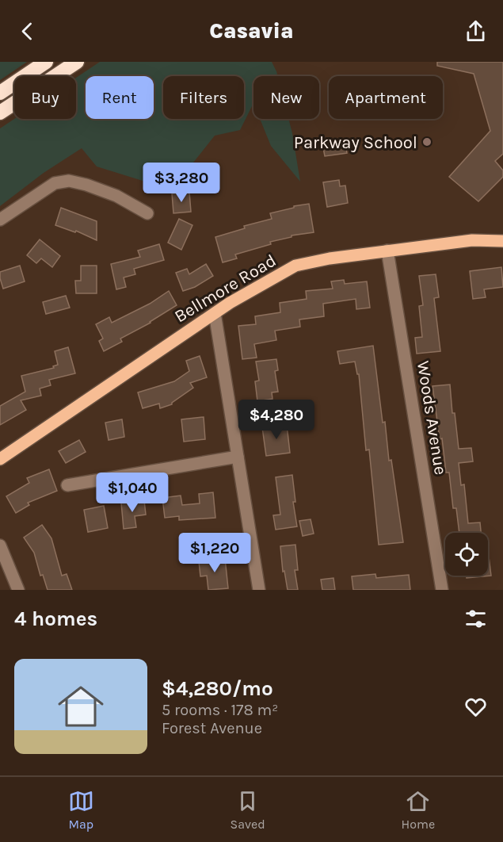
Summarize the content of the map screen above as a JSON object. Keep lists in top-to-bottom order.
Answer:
{
  "streets": {
    "main road": ["Bellmore Road"],
    "street": ["Woods Avenue"]
  },
  "crossings": [
    ["Bellmore Road", "Woods Avenue"]
  ],
  "places": ["Parkway School"],
  "page": {
    "header": "Casavia",
    "chip": [
      "Buy",
      "Rent",
      "Filters",
      "New",
      "Apartment"
    ],
    "price": [
      "$3,280",
      "$4,280",
      "$1,040",
      "$1,220"
    ],
    "heading": "4 homes",
    "list": [
      {
        "name": "$4,280/mo",
        "note": "5 rooms · 178 m² · Forest Avenue"
      }
    ],
    "tabs": ["Map", "Saved", "Home"]
  }
}
